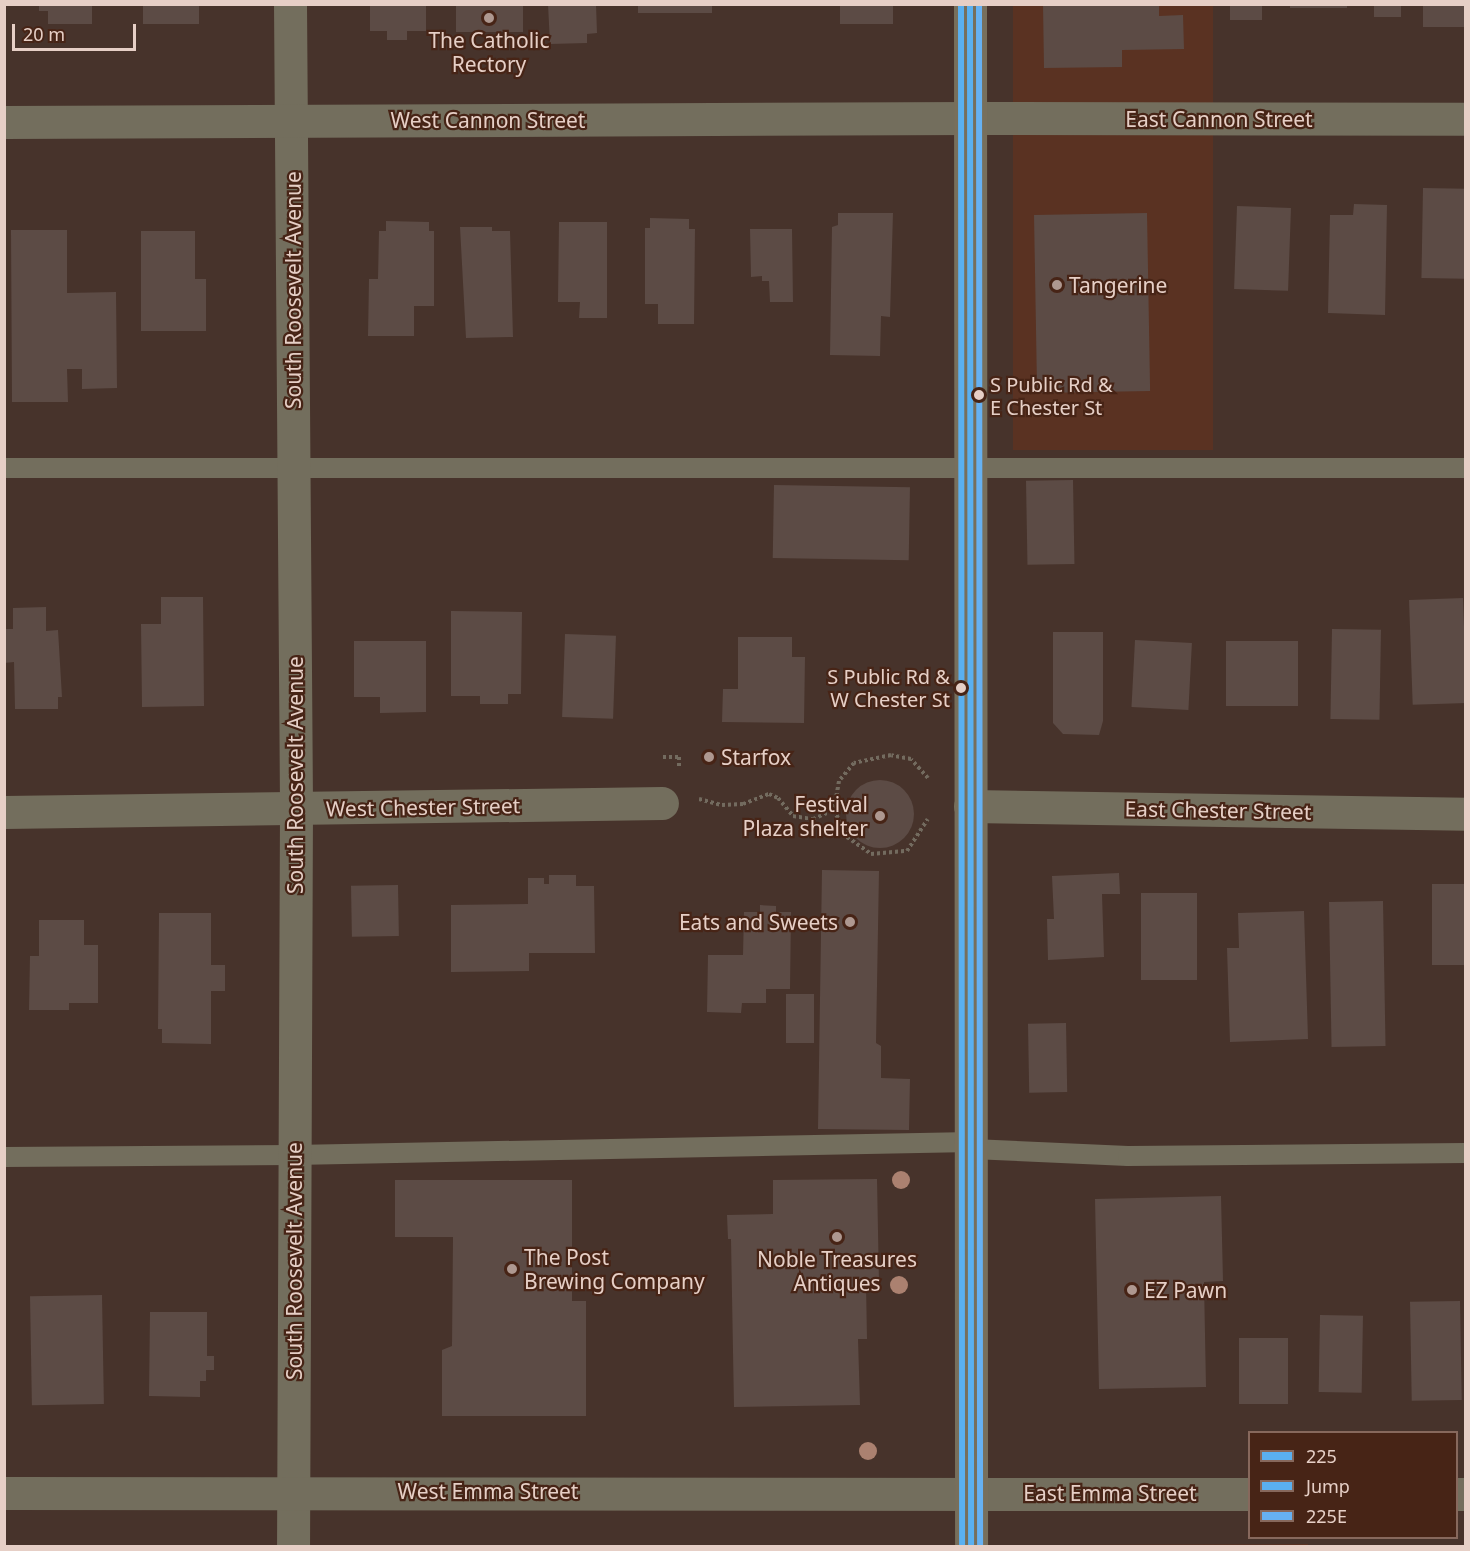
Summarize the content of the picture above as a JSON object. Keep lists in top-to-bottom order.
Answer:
{
  "streets": {
    "street": [
      "East Cannon Street",
      "West Cannon Street",
      "South Roosevelt Avenue",
      "West Chester Street",
      "East Chester Street",
      "West Emma Street",
      "East Emma Street"
    ]
  },
  "crossings": [
    ["East Cannon Street", "West Cannon Street"],
    ["West Cannon Street", "South Roosevelt Avenue"],
    ["South Roosevelt Avenue", "West Chester Street"],
    ["South Roosevelt Avenue", "West Emma Street"],
    ["West Emma Street", "East Emma Street"]
  ],
  "places": [
    "The Catholic Rectory",
    "Tangerine",
    "S Public Rd & E Chester St",
    "S Public Rd & W Chester St",
    "Starfox",
    "Festival Plaza shelter",
    "Eats and Sweets",
    "Noble Treasures Antiques",
    "The Post Brewing Company",
    "EZ Pawn"
  ],
  "lines": ["transit line 225", "transit line Jump", "transit line 225E"],
  "legend": ["225", "Jump", "225E"],
  "scale_bar": "20 m"
}
